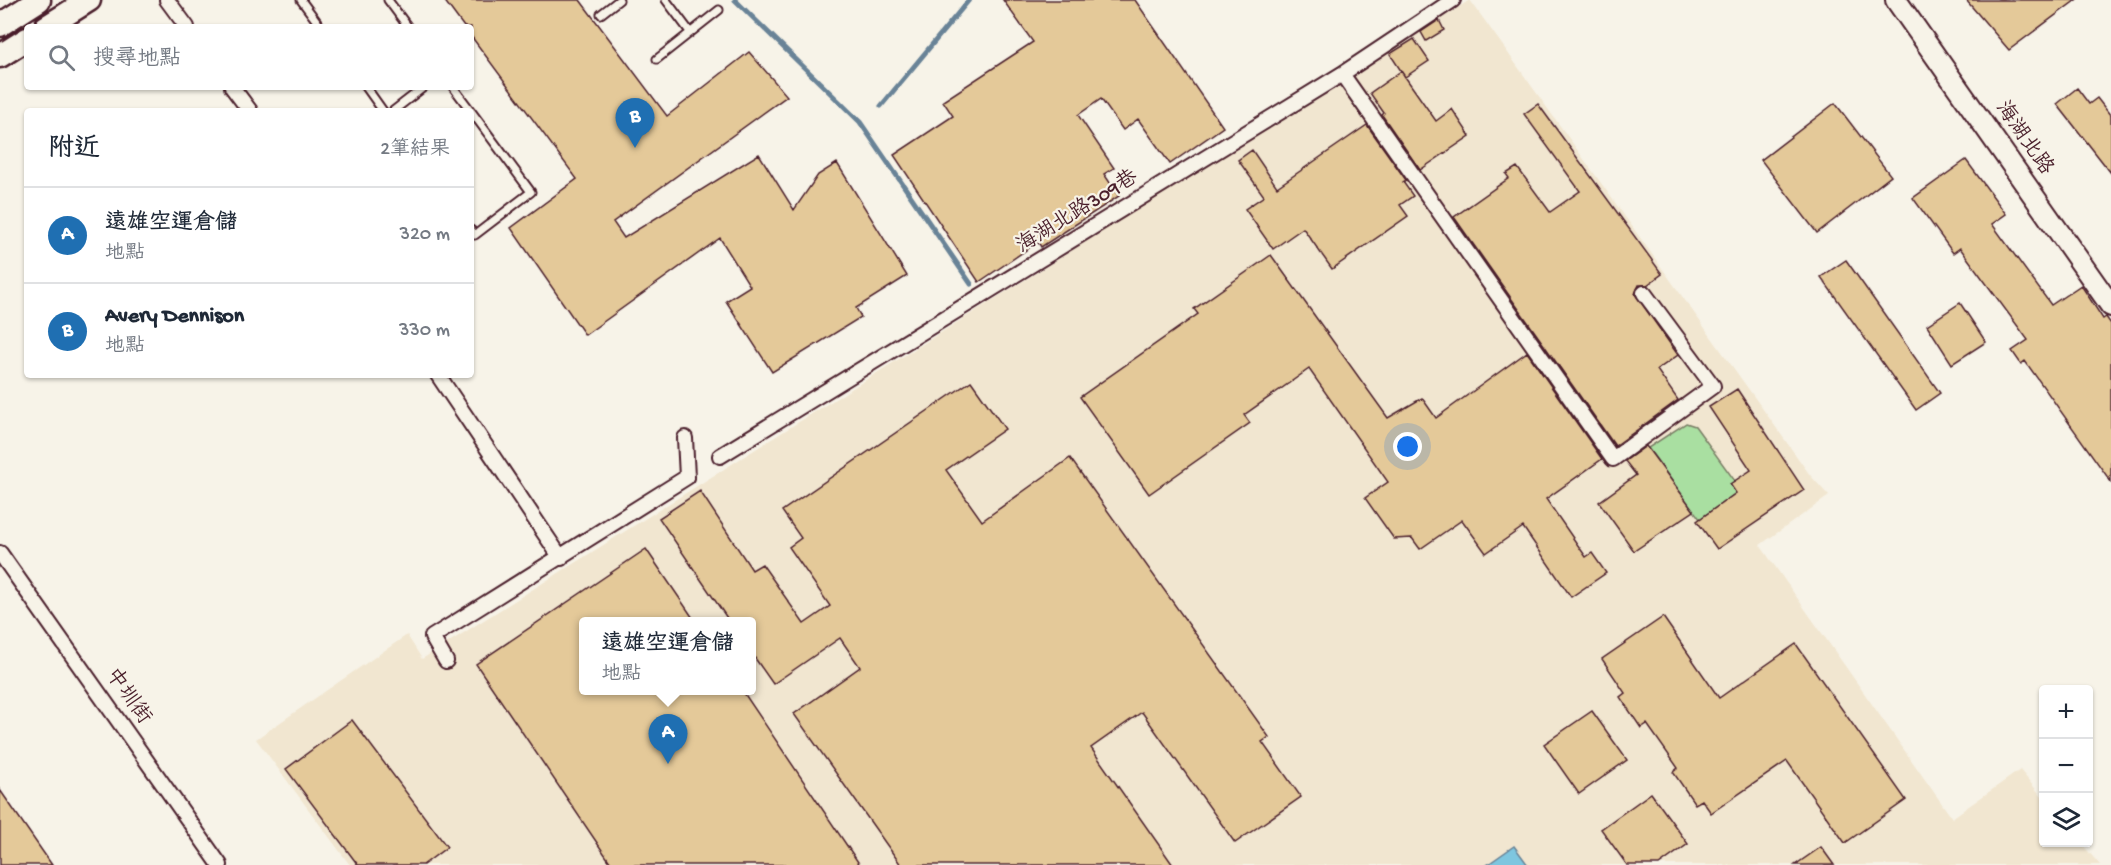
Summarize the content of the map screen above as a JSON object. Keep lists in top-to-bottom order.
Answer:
{
  "streets": {
    "street": ["海湖北路", "海湖北路309巷", "中圳街"]
  },
  "page": {
    "search": "搜尋地點",
    "pins": ["B", "A"],
    "heading": ["附近", "2筆結果"],
    "list": [
      {
        "mark": "A",
        "name": "遠雄空運倉儲",
        "note": "地點",
        "value": "320 m"
      },
      {
        "mark": "B",
        "name": "Avery Dennison",
        "note": "地點",
        "value": "330 m"
      }
    ],
    "popup": ["遠雄空運倉儲", "地點"],
    "map_buttons": ["+", "−"]
  }
}
